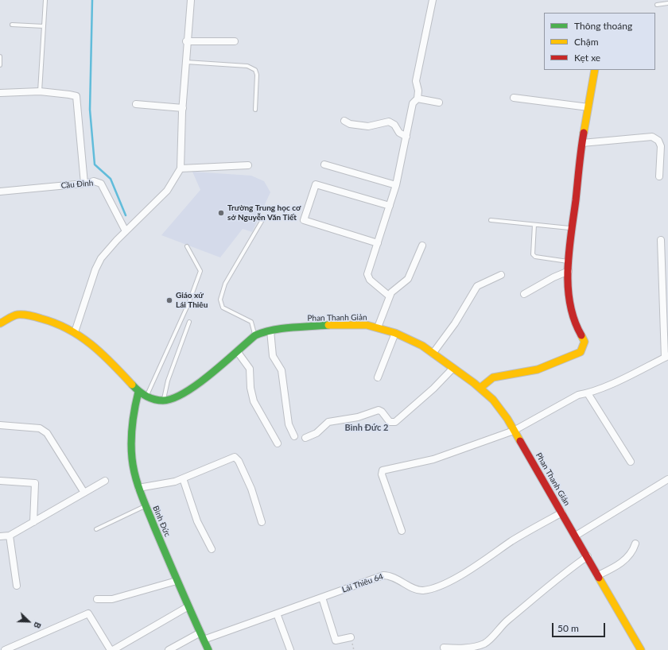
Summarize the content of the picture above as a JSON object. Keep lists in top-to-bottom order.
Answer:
{
  "streets": {
    "street": [
      "Cầu Đình",
      "Phan Thanh Giản",
      "Bình Đức",
      "Lái Thiêu 64"
    ]
  },
  "crossings": [
    ["Phan Thanh Giản", "Bình Đức"],
    ["Phan Thanh Giản", "Lái Thiêu 64"],
    ["Bình Đức", "Lái Thiêu 64"]
  ],
  "districts": ["Bình Đức 2"],
  "places": ["Trường Trung học cơ sở Nguyễn Văn Tiết", "Giáo xứ Lái Thiêu"],
  "legend": ["Thông thoáng", "Chậm", "Kẹt xe"],
  "scale_bar": "50 m",
  "north": "bottom right"
}
